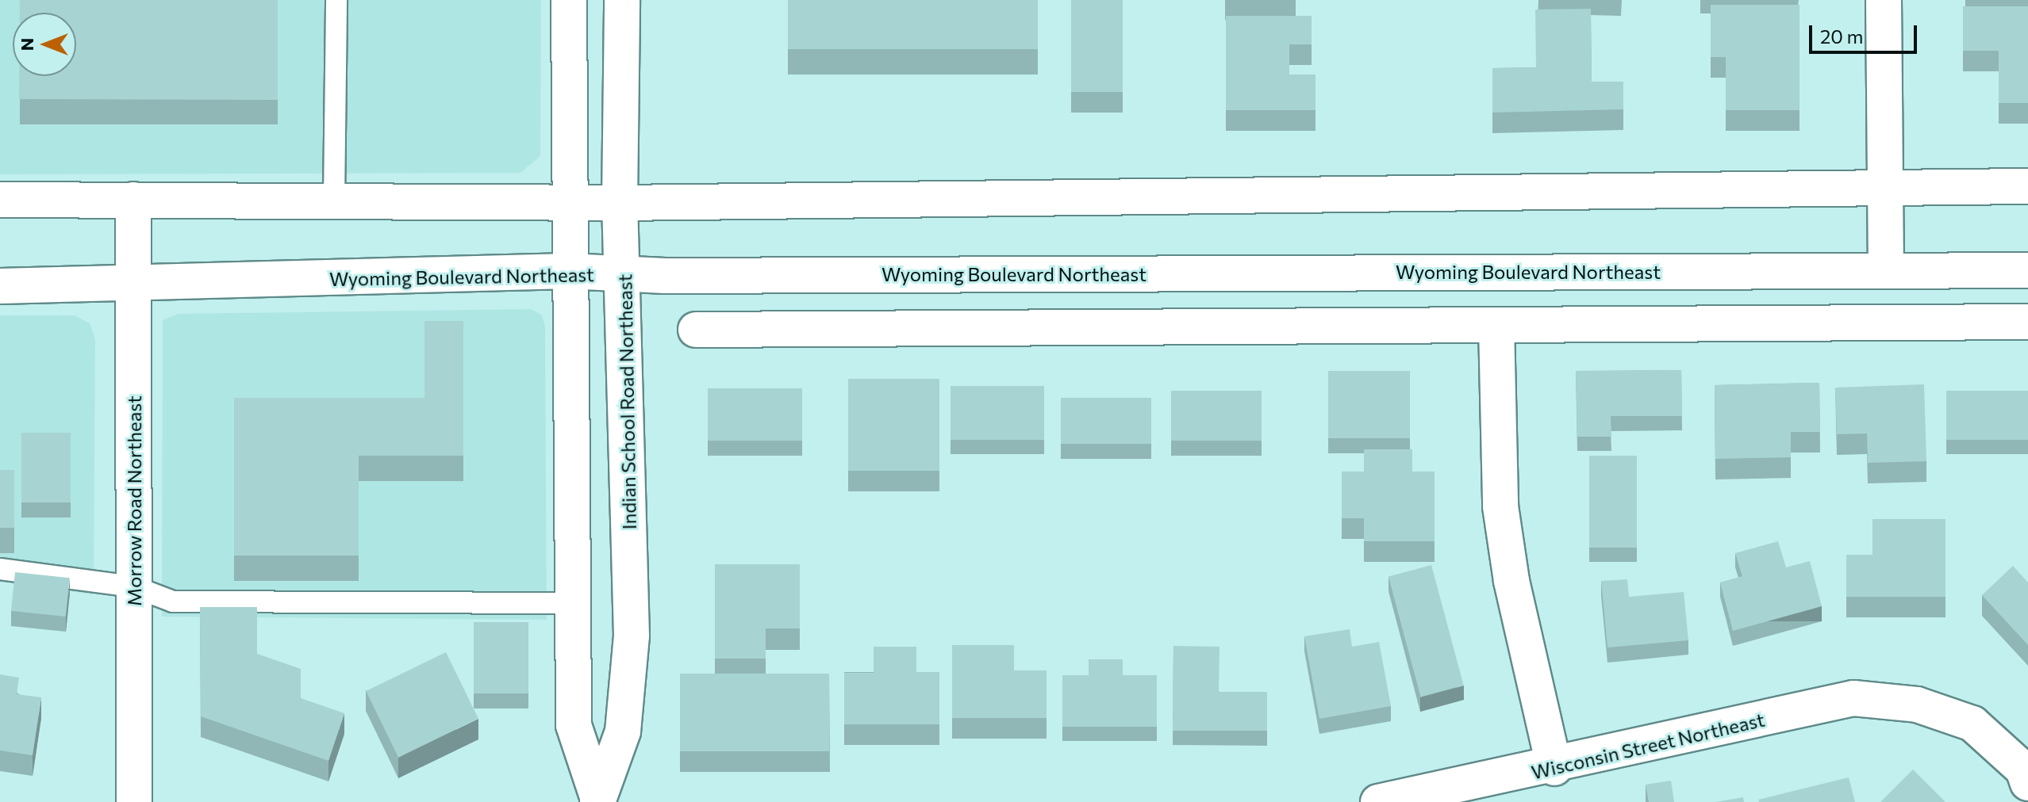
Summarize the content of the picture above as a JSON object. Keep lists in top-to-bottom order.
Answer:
{
  "streets": {
    "street": [
      "Wyoming Boulevard Northeast",
      "Indian School Road Northeast",
      "Morrow Road Northeast",
      "Wisconsin Street Northeast"
    ]
  },
  "crossings": [
    ["Wyoming Boulevard Northeast", "Indian School Road Northeast"],
    ["Wyoming Boulevard Northeast", "Morrow Road Northeast"]
  ],
  "scale_bar": "20 m",
  "north": "left"
}
